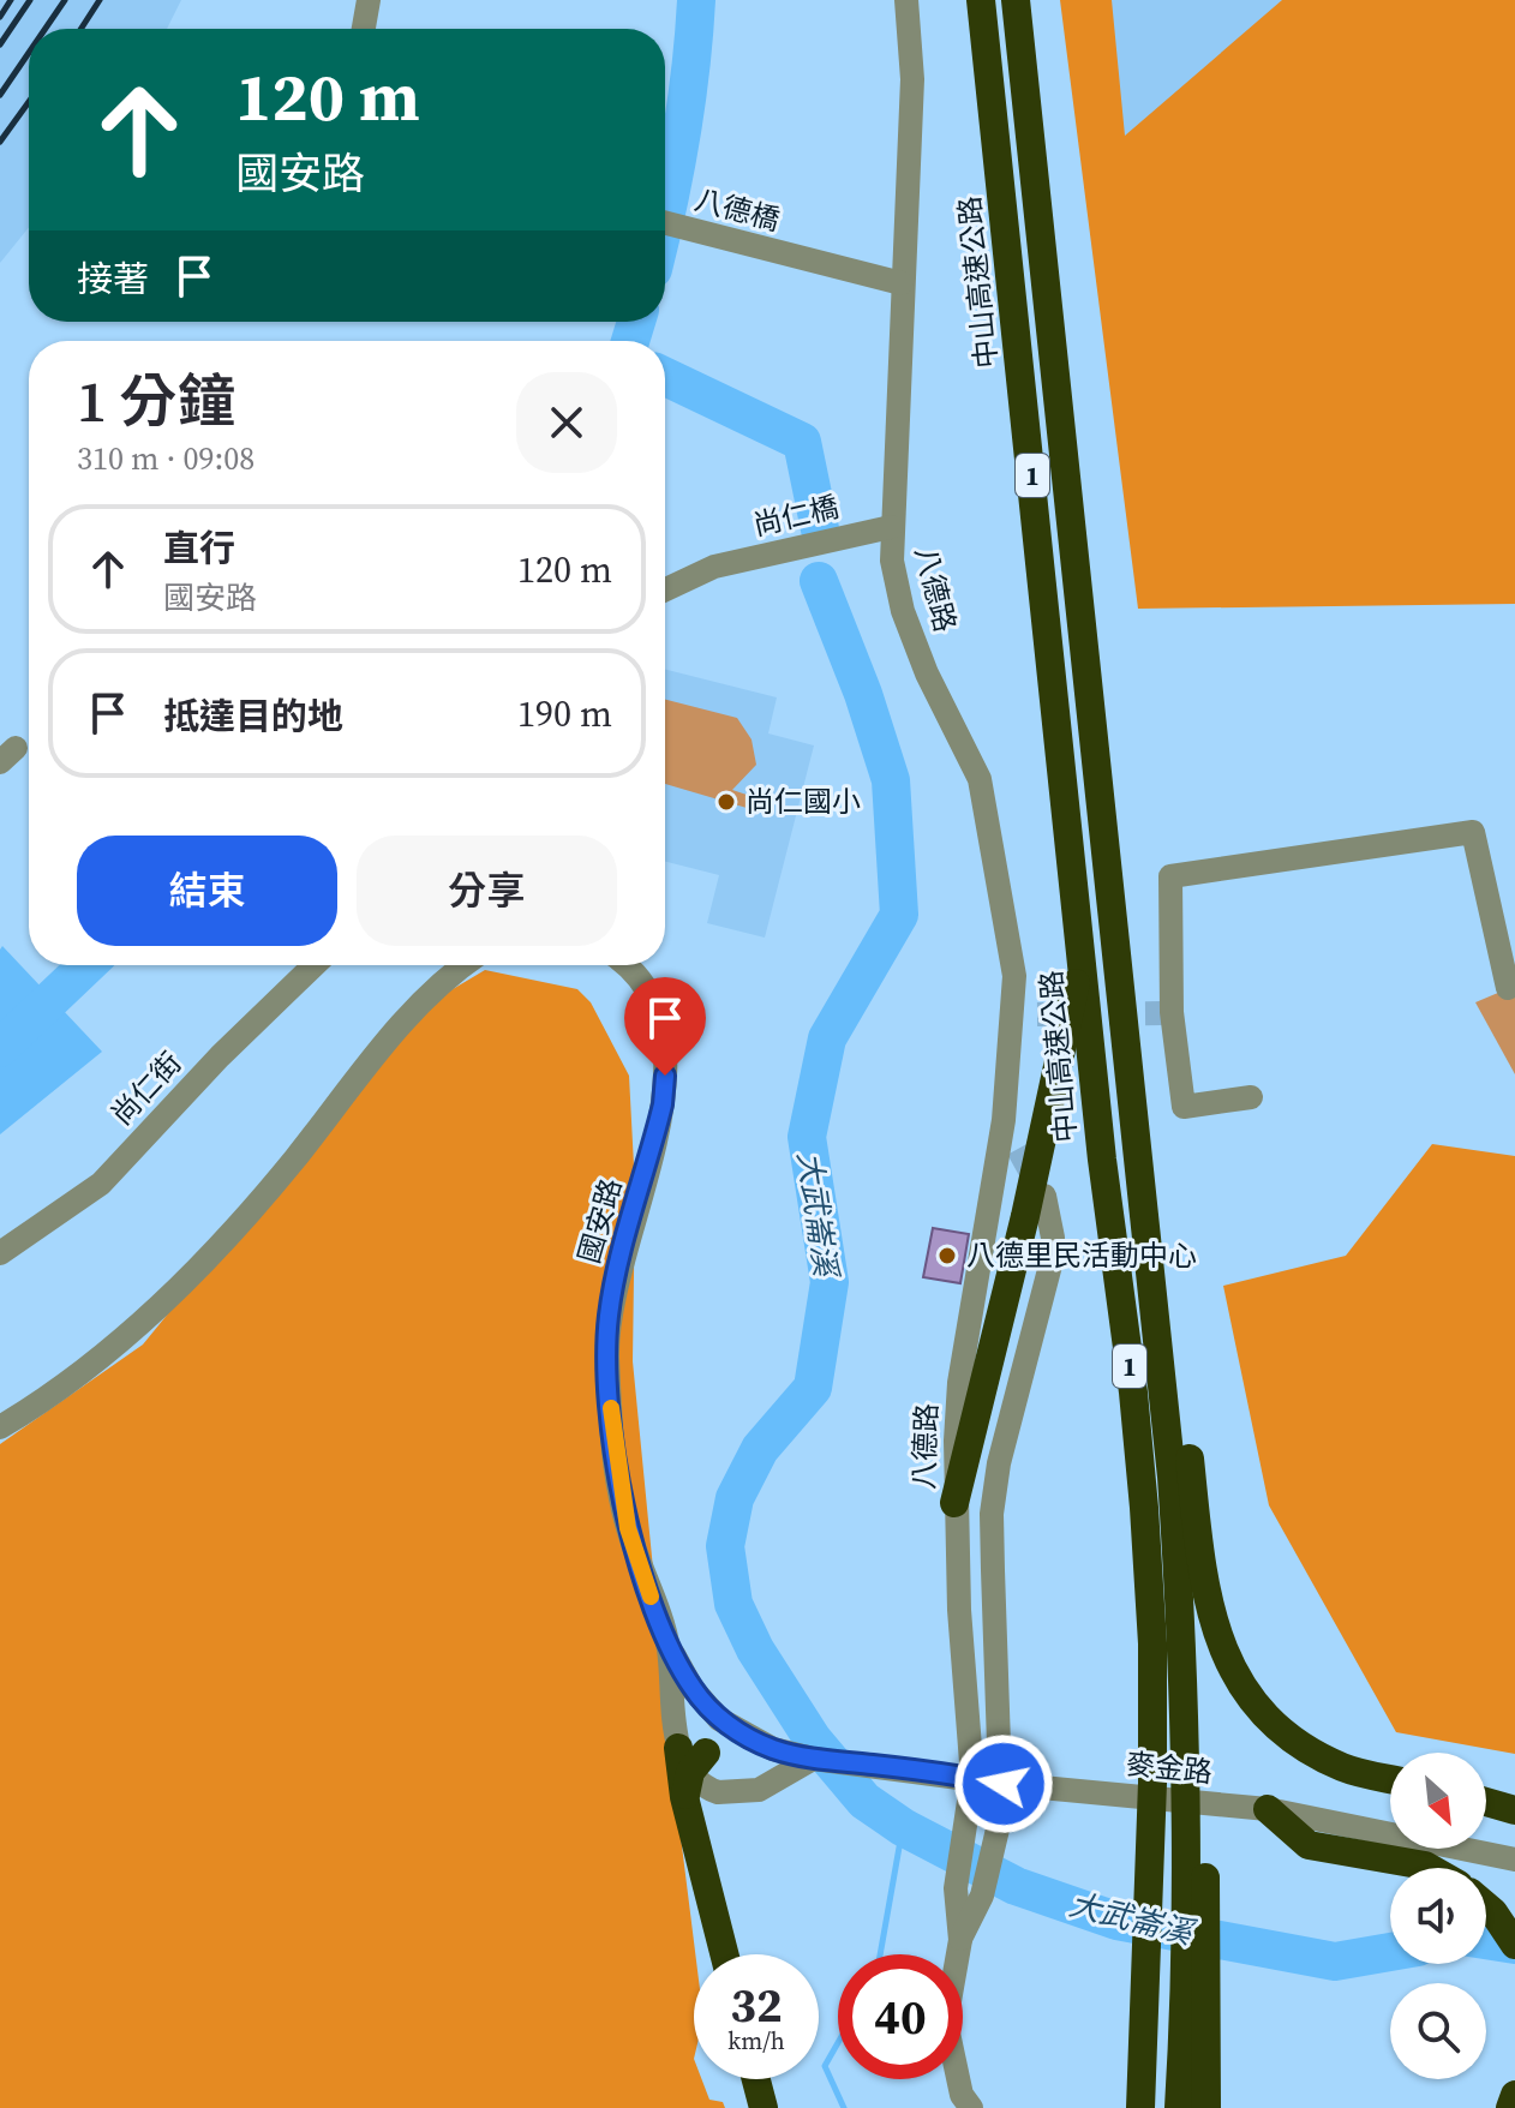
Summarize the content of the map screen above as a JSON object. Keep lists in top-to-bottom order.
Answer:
{
  "streets": {
    "highway": ["中山高速公路", "1"],
    "street": [
      "八德橋",
      "尚仁橋",
      "八德路",
      "尚仁街",
      "國安路",
      "麥金路"
    ]
  },
  "crossings": [
    ["八德橋", "八德路"],
    ["尚仁橋", "八德路"],
    ["八德路", "麥金路"],
    ["國安路", "麥金路"]
  ],
  "water": ["大武崙溪"],
  "places": ["尚仁國小", "八德里民活動中心"],
  "north": "bottom right",
  "page": {
    "turn": ["120 m", "國安路"],
    "then": "接著",
    "heading": ["1 分鐘", "310 m · 09:08"],
    "list": [
      {
        "name": "直行",
        "note": "國安路",
        "value": "120 m"
      },
      {
        "name": "抵達目的地",
        "value": "190 m"
      }
    ],
    "buttons": ["結束", "分享"],
    "speed": "32 km/h",
    "limit": "40"
  }
}
